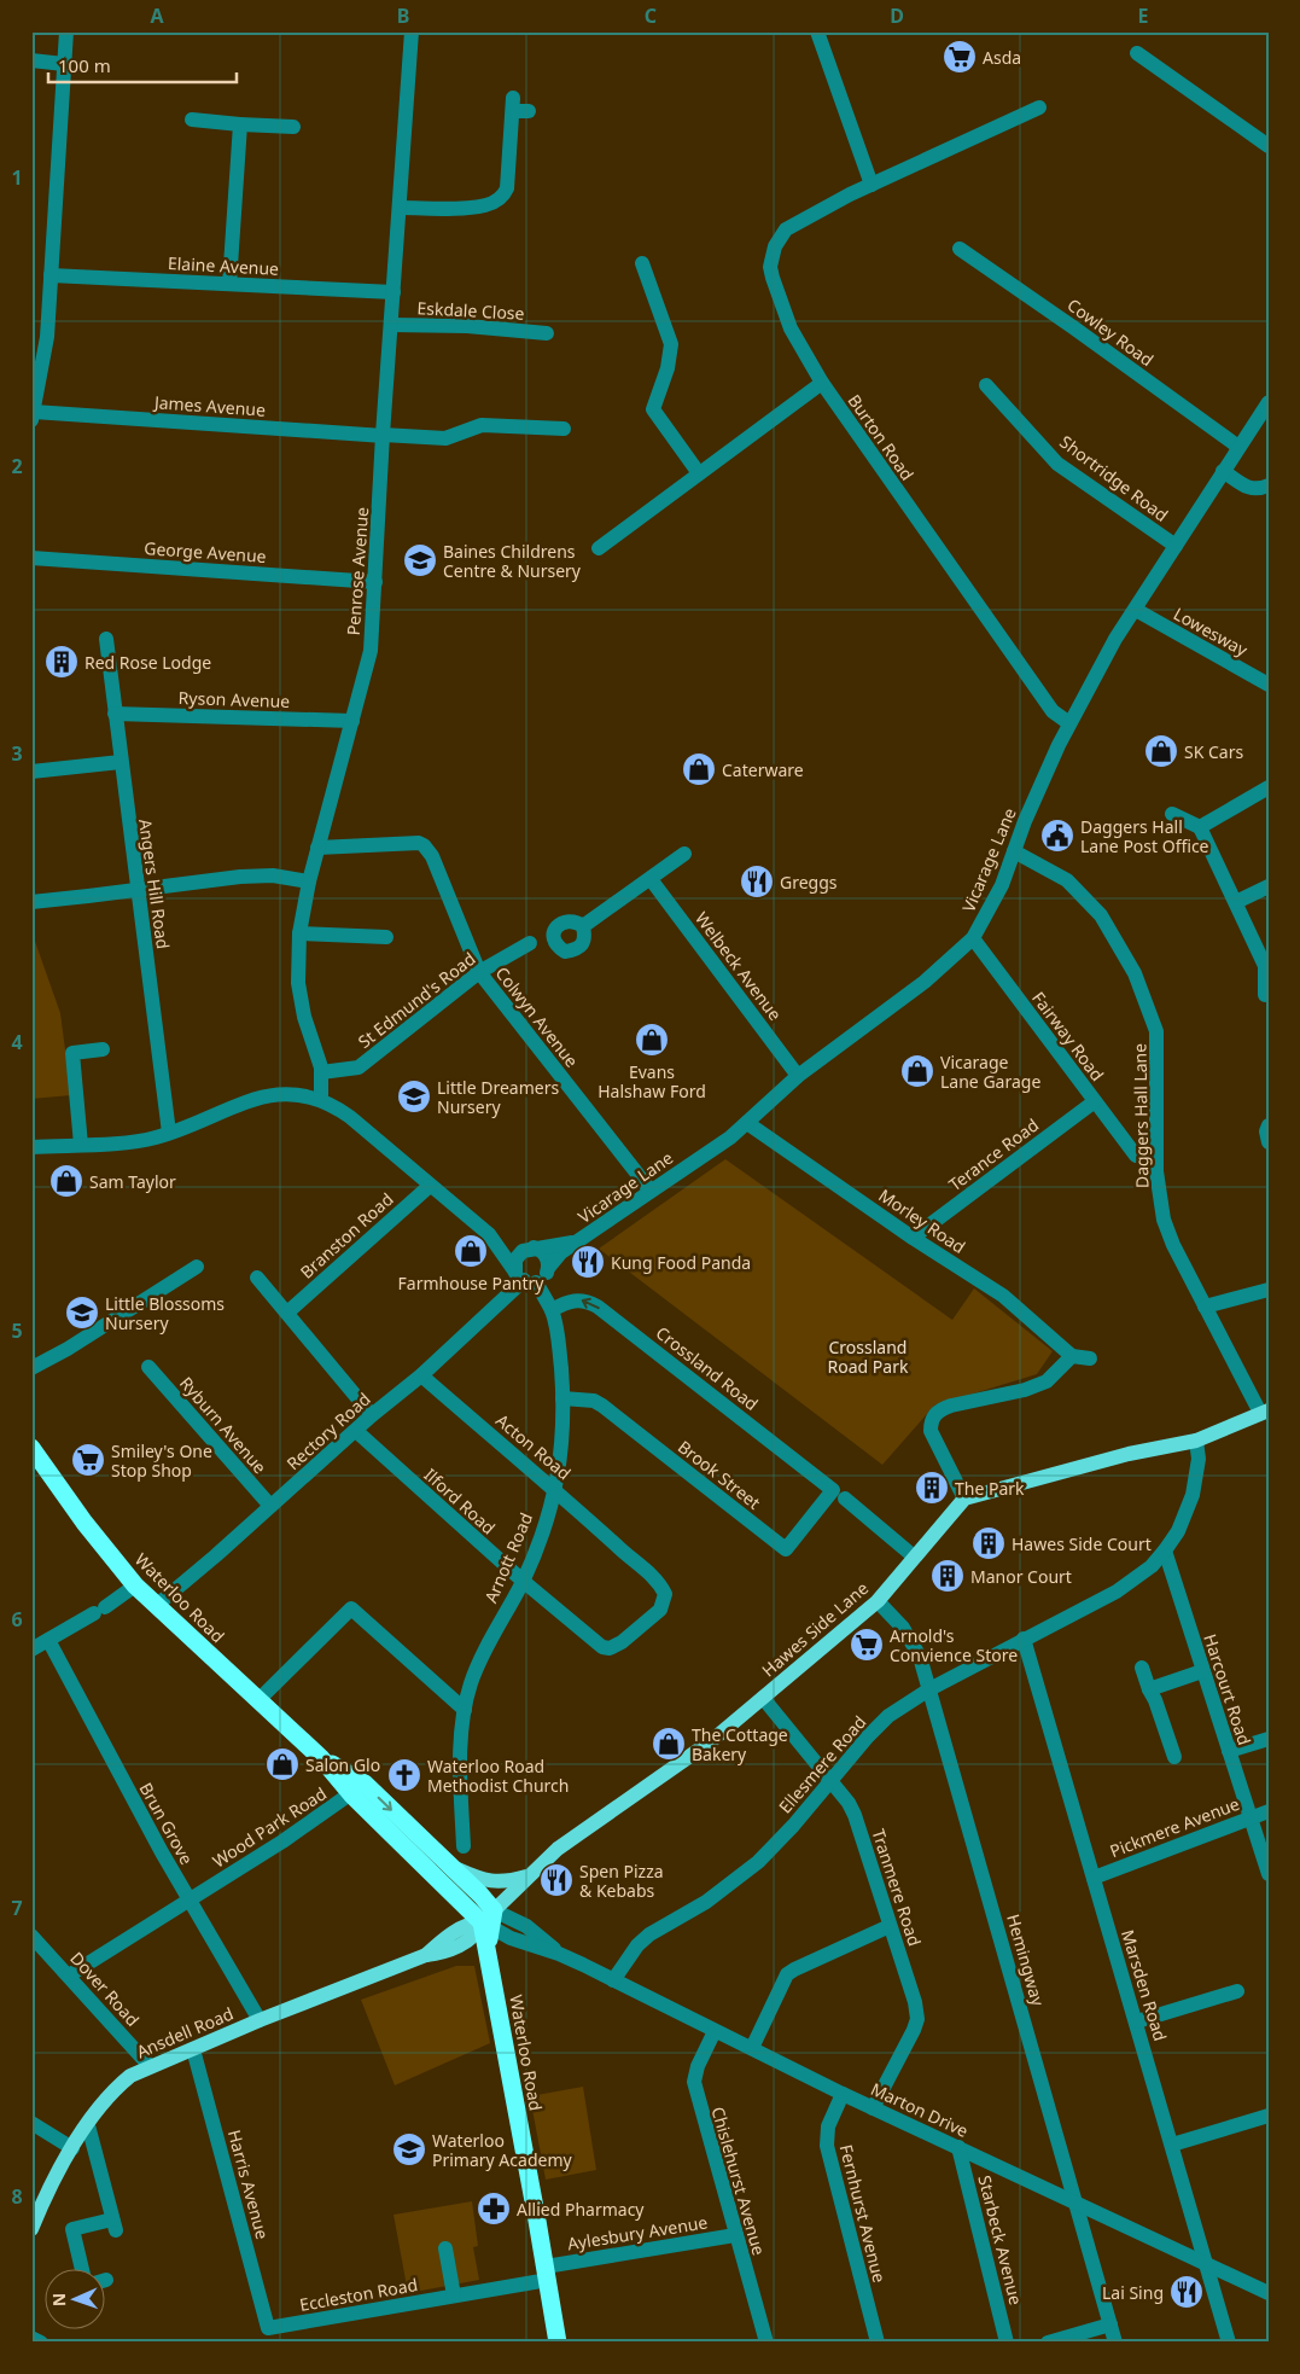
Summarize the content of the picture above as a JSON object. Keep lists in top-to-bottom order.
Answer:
{
  "streets": {
    "highway": ["Waterloo Road"],
    "main road": ["Hawes Side Lane", "Ansdell Road"],
    "street": [
      "Elaine Avenue",
      "Eskdale Close",
      "Cowley Road",
      "James Avenue",
      "Burton Road",
      "Shortridge Road",
      "George Avenue",
      "Penrose Avenue",
      "Lowesway",
      "Ryson Avenue",
      "Vicarage Lane",
      "Angers Hill Road",
      "Welbeck Avenue",
      "St Edmund's Road",
      "Colwyn Avenue",
      "Fairway Road",
      "Daggers Hall Lane",
      "Terance Road",
      "Morley Road",
      "Branston Road",
      "Crossland Road",
      "Ryburn Avenue",
      "Rectory Road",
      "Acton Road",
      "Brook Street",
      "Ilford Road",
      "Arnott Road",
      "Harcourt Road",
      "Ellesmere Road",
      "Brun Grove",
      "Wood Park Road",
      "Pickmere Avenue",
      "Tranmere Road",
      "Hemingway",
      "Marsden Road",
      "Dover Road",
      "Marton Drive",
      "Chislehurst Avenue",
      "Harris Avenue",
      "Fernhurst Avenue",
      "Aylesbury Avenue",
      "Starbeck Avenue",
      "Eccleston Road"
    ]
  },
  "crossings": [
    ["Elaine Avenue", "Penrose Avenue"],
    ["Eskdale Close", "Penrose Avenue"],
    ["Cowley Road", "Vicarage Lane"],
    ["James Avenue", "Penrose Avenue"],
    ["Burton Road", "Vicarage Lane"],
    ["Shortridge Road", "Vicarage Lane"],
    ["George Avenue", "Penrose Avenue"],
    ["Penrose Avenue", "Ryson Avenue"],
    ["Penrose Avenue", "Vicarage Lane"],
    ["Penrose Avenue", "St Edmund's Road"],
    ["Penrose Avenue", "Colwyn Avenue"],
    ["Lowesway", "Vicarage Lane"],
    ["Ryson Avenue", "Angers Hill Road"],
    ["Vicarage Lane", "Angers Hill Road"],
    ["Vicarage Lane", "Welbeck Avenue"],
    ["Vicarage Lane", "Colwyn Avenue"],
    ["Vicarage Lane", "Fairway Road"],
    ["Vicarage Lane", "Daggers Hall Lane"],
    ["Vicarage Lane", "Morley Road"],
    ["Vicarage Lane", "Branston Road"],
    ["Vicarage Lane", "Rectory Road"],
    ["Vicarage Lane", "Arnott Road"],
    ["St Edmund's Road", "Colwyn Avenue"],
    ["Fairway Road", "Terance Road"],
    ["Terance Road", "Morley Road"],
    ["Crossland Road", "Brook Street"],
    ["Crossland Road", "Arnott Road"],
    ["Crossland Road", "Hawes Side Lane"],
    ["Ryburn Avenue", "Rectory Road"],
    ["Rectory Road", "Acton Road"],
    ["Rectory Road", "Ilford Road"],
    ["Rectory Road", "Arnott Road"],
    ["Rectory Road", "Waterloo Road"],
    ["Acton Road", "Ilford Road"],
    ["Acton Road", "Arnott Road"],
    ["Brook Street", "Arnott Road"],
    ["Ilford Road", "Arnott Road"],
    ["Waterloo Road", "Hawes Side Lane"],
    ["Waterloo Road", "Wood Park Road"],
    ["Waterloo Road", "Ansdell Road"],
    ["Waterloo Road", "Marton Drive"],
    ["Waterloo Road", "Aylesbury Avenue"],
    ["Waterloo Road", "Eccleston Road"],
    ["Hawes Side Lane", "Tranmere Road"],
    ["Hawes Side Lane", "Hemingway"],
    ["Hawes Side Lane", "Ansdell Road"],
    ["Hawes Side Lane", "Marton Drive"],
    ["Harcourt Road", "Ellesmere Road"],
    ["Harcourt Road", "Pickmere Avenue"],
    ["Ellesmere Road", "Tranmere Road"],
    ["Ellesmere Road", "Hemingway"],
    ["Ellesmere Road", "Marsden Road"],
    ["Ellesmere Road", "Marton Drive"],
    ["Brun Grove", "Wood Park Road"],
    ["Brun Grove", "Ansdell Road"],
    ["Wood Park Road", "Dover Road"],
    ["Pickmere Avenue", "Marsden Road"],
    ["Tranmere Road", "Marton Drive"],
    ["Hemingway", "Marton Drive"],
    ["Marsden Road", "Marton Drive"],
    ["Dover Road", "Ansdell Road"],
    ["Ansdell Road", "Marton Drive"],
    ["Ansdell Road", "Harris Avenue"],
    ["Marton Drive", "Chislehurst Avenue"],
    ["Marton Drive", "Fernhurst Avenue"],
    ["Marton Drive", "Starbeck Avenue"],
    ["Chislehurst Avenue", "Aylesbury Avenue"],
    ["Harris Avenue", "Eccleston Road"],
    ["Aylesbury Avenue", "Eccleston Road"]
  ],
  "one_way": ["Crossland Road"],
  "parks": ["Crossland Road Park"],
  "places": {
    "supermarket": ["Asda", "Smiley's One Stop Shop", "Arnold's Convience Store"],
    "school or university": [
      "Baines Childrens Centre & Nursery",
      "Little Dreamers Nursery",
      "Little Blossoms Nursery",
      "Waterloo Primary Academy"
    ],
    "building": [
      "Red Rose Lodge",
      "The Park",
      "Hawes Side Court",
      "Manor Court"
    ],
    "shop": [
      "SK Cars",
      "Caterware",
      "Evans Halshaw Ford",
      "Vicarage Lane Garage",
      "Sam Taylor",
      "Farmhouse Pantry",
      "The Cottage Bakery",
      "Salon Glo"
    ],
    "public building": ["Daggers Hall Lane Post Office"],
    "restaurant": [
      "Greggs",
      "Kung Food Panda",
      "Spen Pizza & Kebabs",
      "Lai Sing"
    ],
    "church": ["Waterloo Road Methodist Church"],
    "pharmacy": ["Allied Pharmacy"]
  },
  "scale_bar": "100 m",
  "north": "left",
  "grid": {
    "columns": [
      "A",
      "B",
      "C",
      "D",
      "E"
    ],
    "rows": [
      "1",
      "2",
      "3",
      "4",
      "5",
      "6",
      "7",
      "8"
    ]
  }
}
